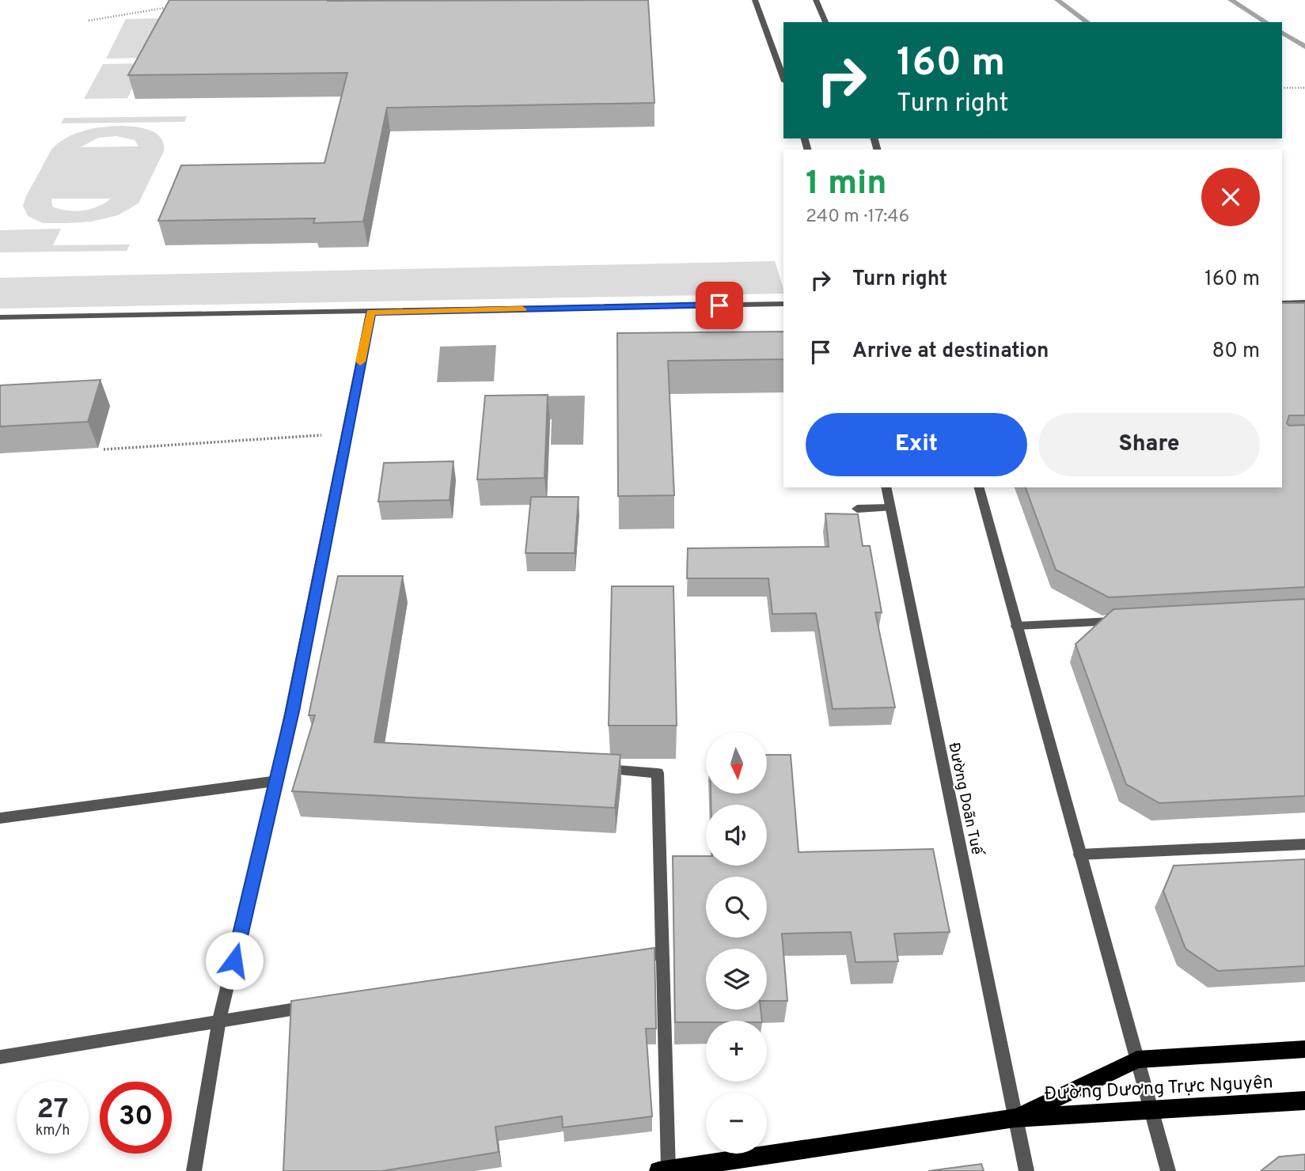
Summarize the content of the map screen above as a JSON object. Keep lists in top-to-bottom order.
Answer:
{
  "streets": {
    "main road": ["Đường Dương Trực Nguyên"],
    "street": ["Đường Doãn Tuế"]
  },
  "crossings": [
    ["Đường Doãn Tuế", "Đường Dương Trực Nguyên"]
  ],
  "north": "bottom",
  "page": {
    "turn": ["160 m", "Turn right"],
    "heading": ["1 min", "240 m · 17:46"],
    "list": [
      {
        "name": "Turn right",
        "value": "160 m"
      },
      {
        "name": "Arrive at destination",
        "value": "80 m"
      }
    ],
    "buttons": ["Exit", "Share"],
    "map_buttons": ["+", "−"],
    "speed": "27 km/h",
    "limit": "30"
  }
}
